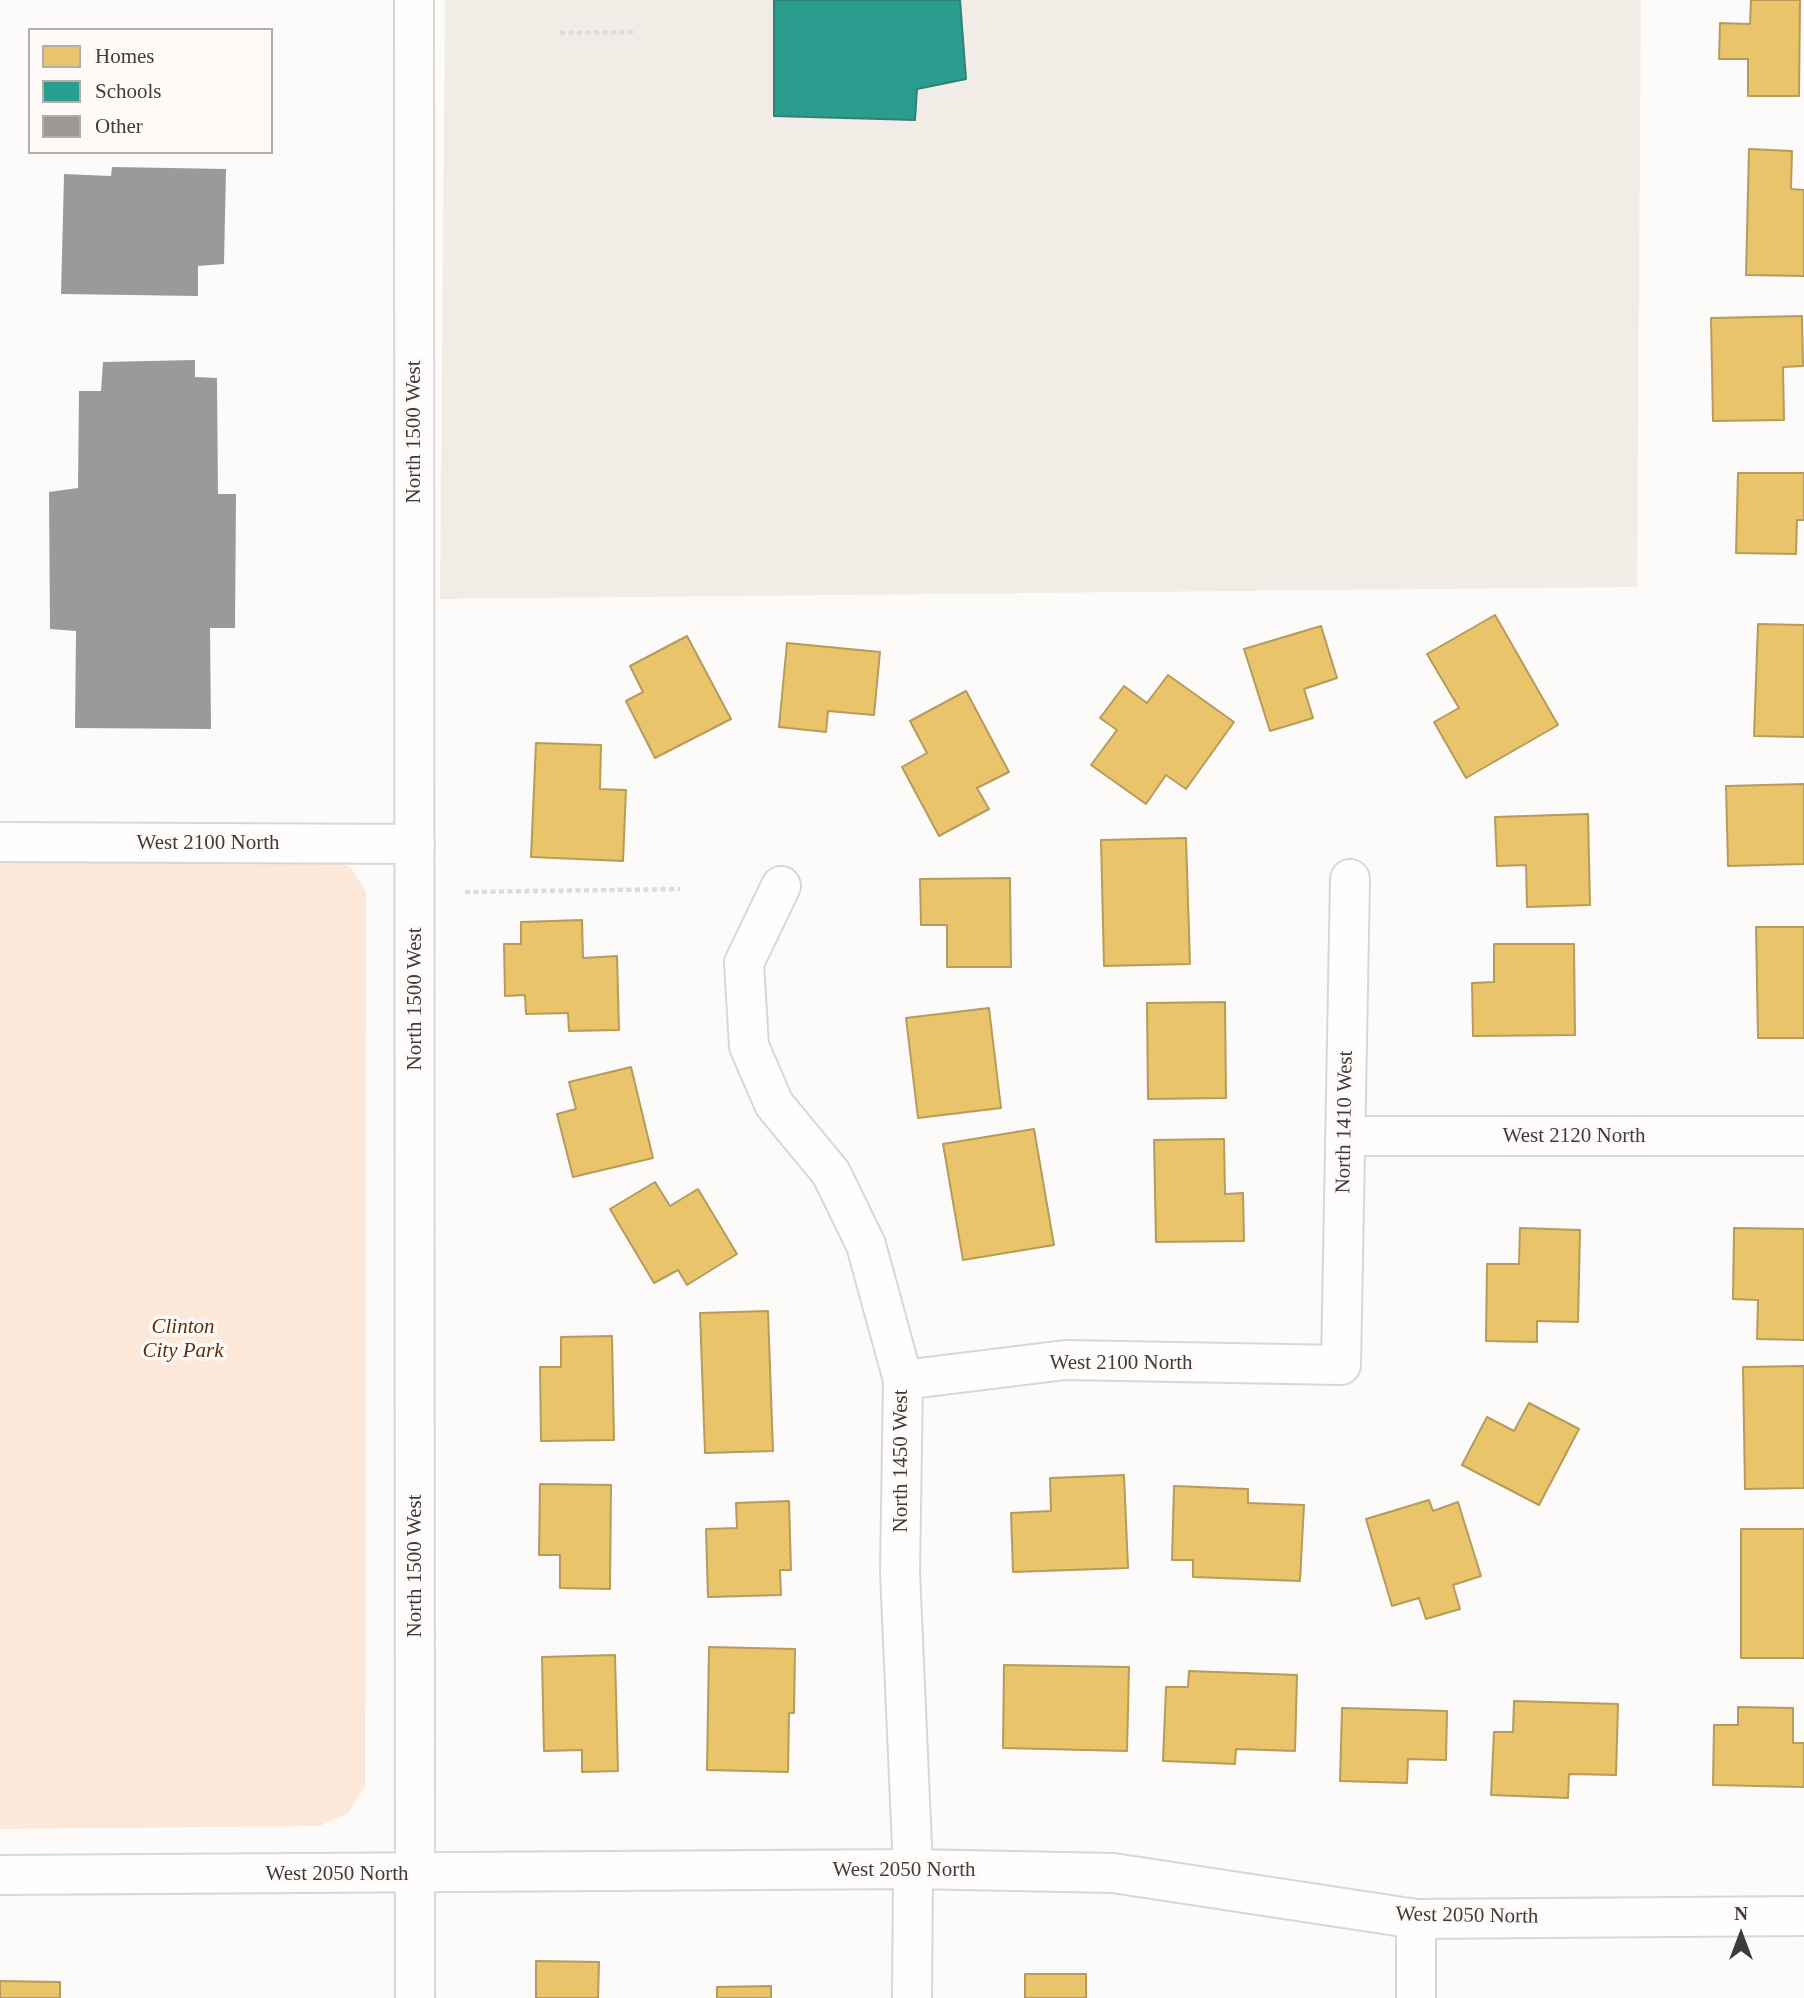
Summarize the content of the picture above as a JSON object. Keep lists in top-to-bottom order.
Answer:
{
  "streets": {
    "street": [
      "North 1500 West",
      "West 2100 North",
      "North 1410 West",
      "West 2120 North",
      "North 1450 West",
      "West 2050 North"
    ]
  },
  "crossings": [
    ["North 1500 West", "West 2100 North"],
    ["North 1500 West", "West 2050 North"],
    ["West 2100 North", "North 1410 West"],
    ["West 2100 North", "North 1450 West"],
    ["North 1410 West", "West 2120 North"],
    ["North 1450 West", "West 2050 North"]
  ],
  "parks": ["Clinton City Park"],
  "legend": ["Homes", "Schools", "Other"],
  "north": "top"
}
